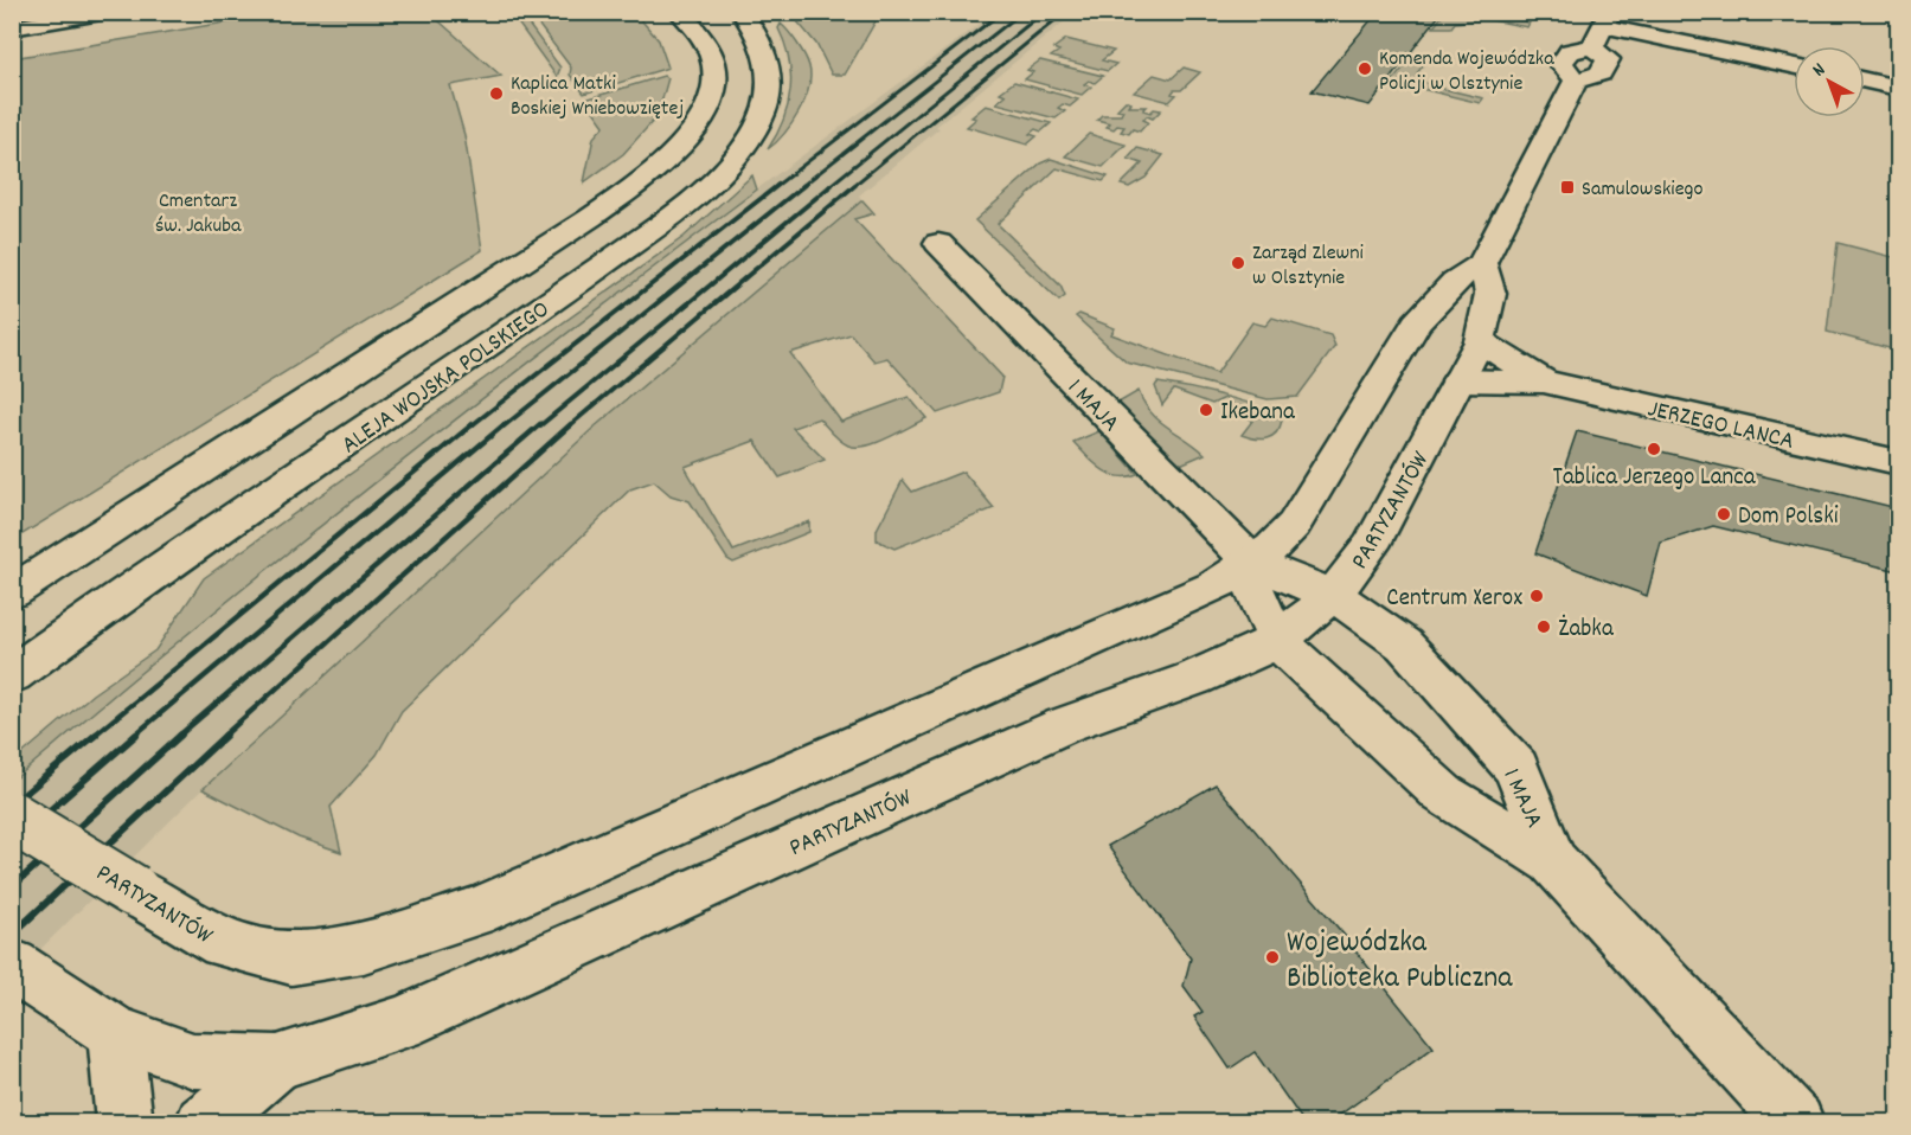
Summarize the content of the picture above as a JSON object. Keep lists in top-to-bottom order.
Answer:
{
  "streets": {
    "street": [
      "ALEJA WOJSKA POLSKIEGO",
      "1 MAJA",
      "JERZEGO LANCA",
      "PARTYZANTÓW"
    ]
  },
  "crossings": [
    ["1 MAJA", "PARTYZANTÓW"],
    ["JERZEGO LANCA", "PARTYZANTÓW"]
  ],
  "parks": ["Cmentarz św. Jakuba"],
  "places": {
    "other": [
      "Komenda Wojewódzka Policji w Olsztynie",
      "Kaplica Matki Boskiej Wniebowziętej",
      "Zarząd Zlewni w Olsztynie",
      "Ikebana",
      "Tablica Jerzego Lanca",
      "Dom Polski",
      "Centrum Xerox",
      "Żabka",
      "Wojewódzka Biblioteka Publiczna"
    ],
    "transit": ["Samulowskiego"]
  },
  "north": "top left"
}
